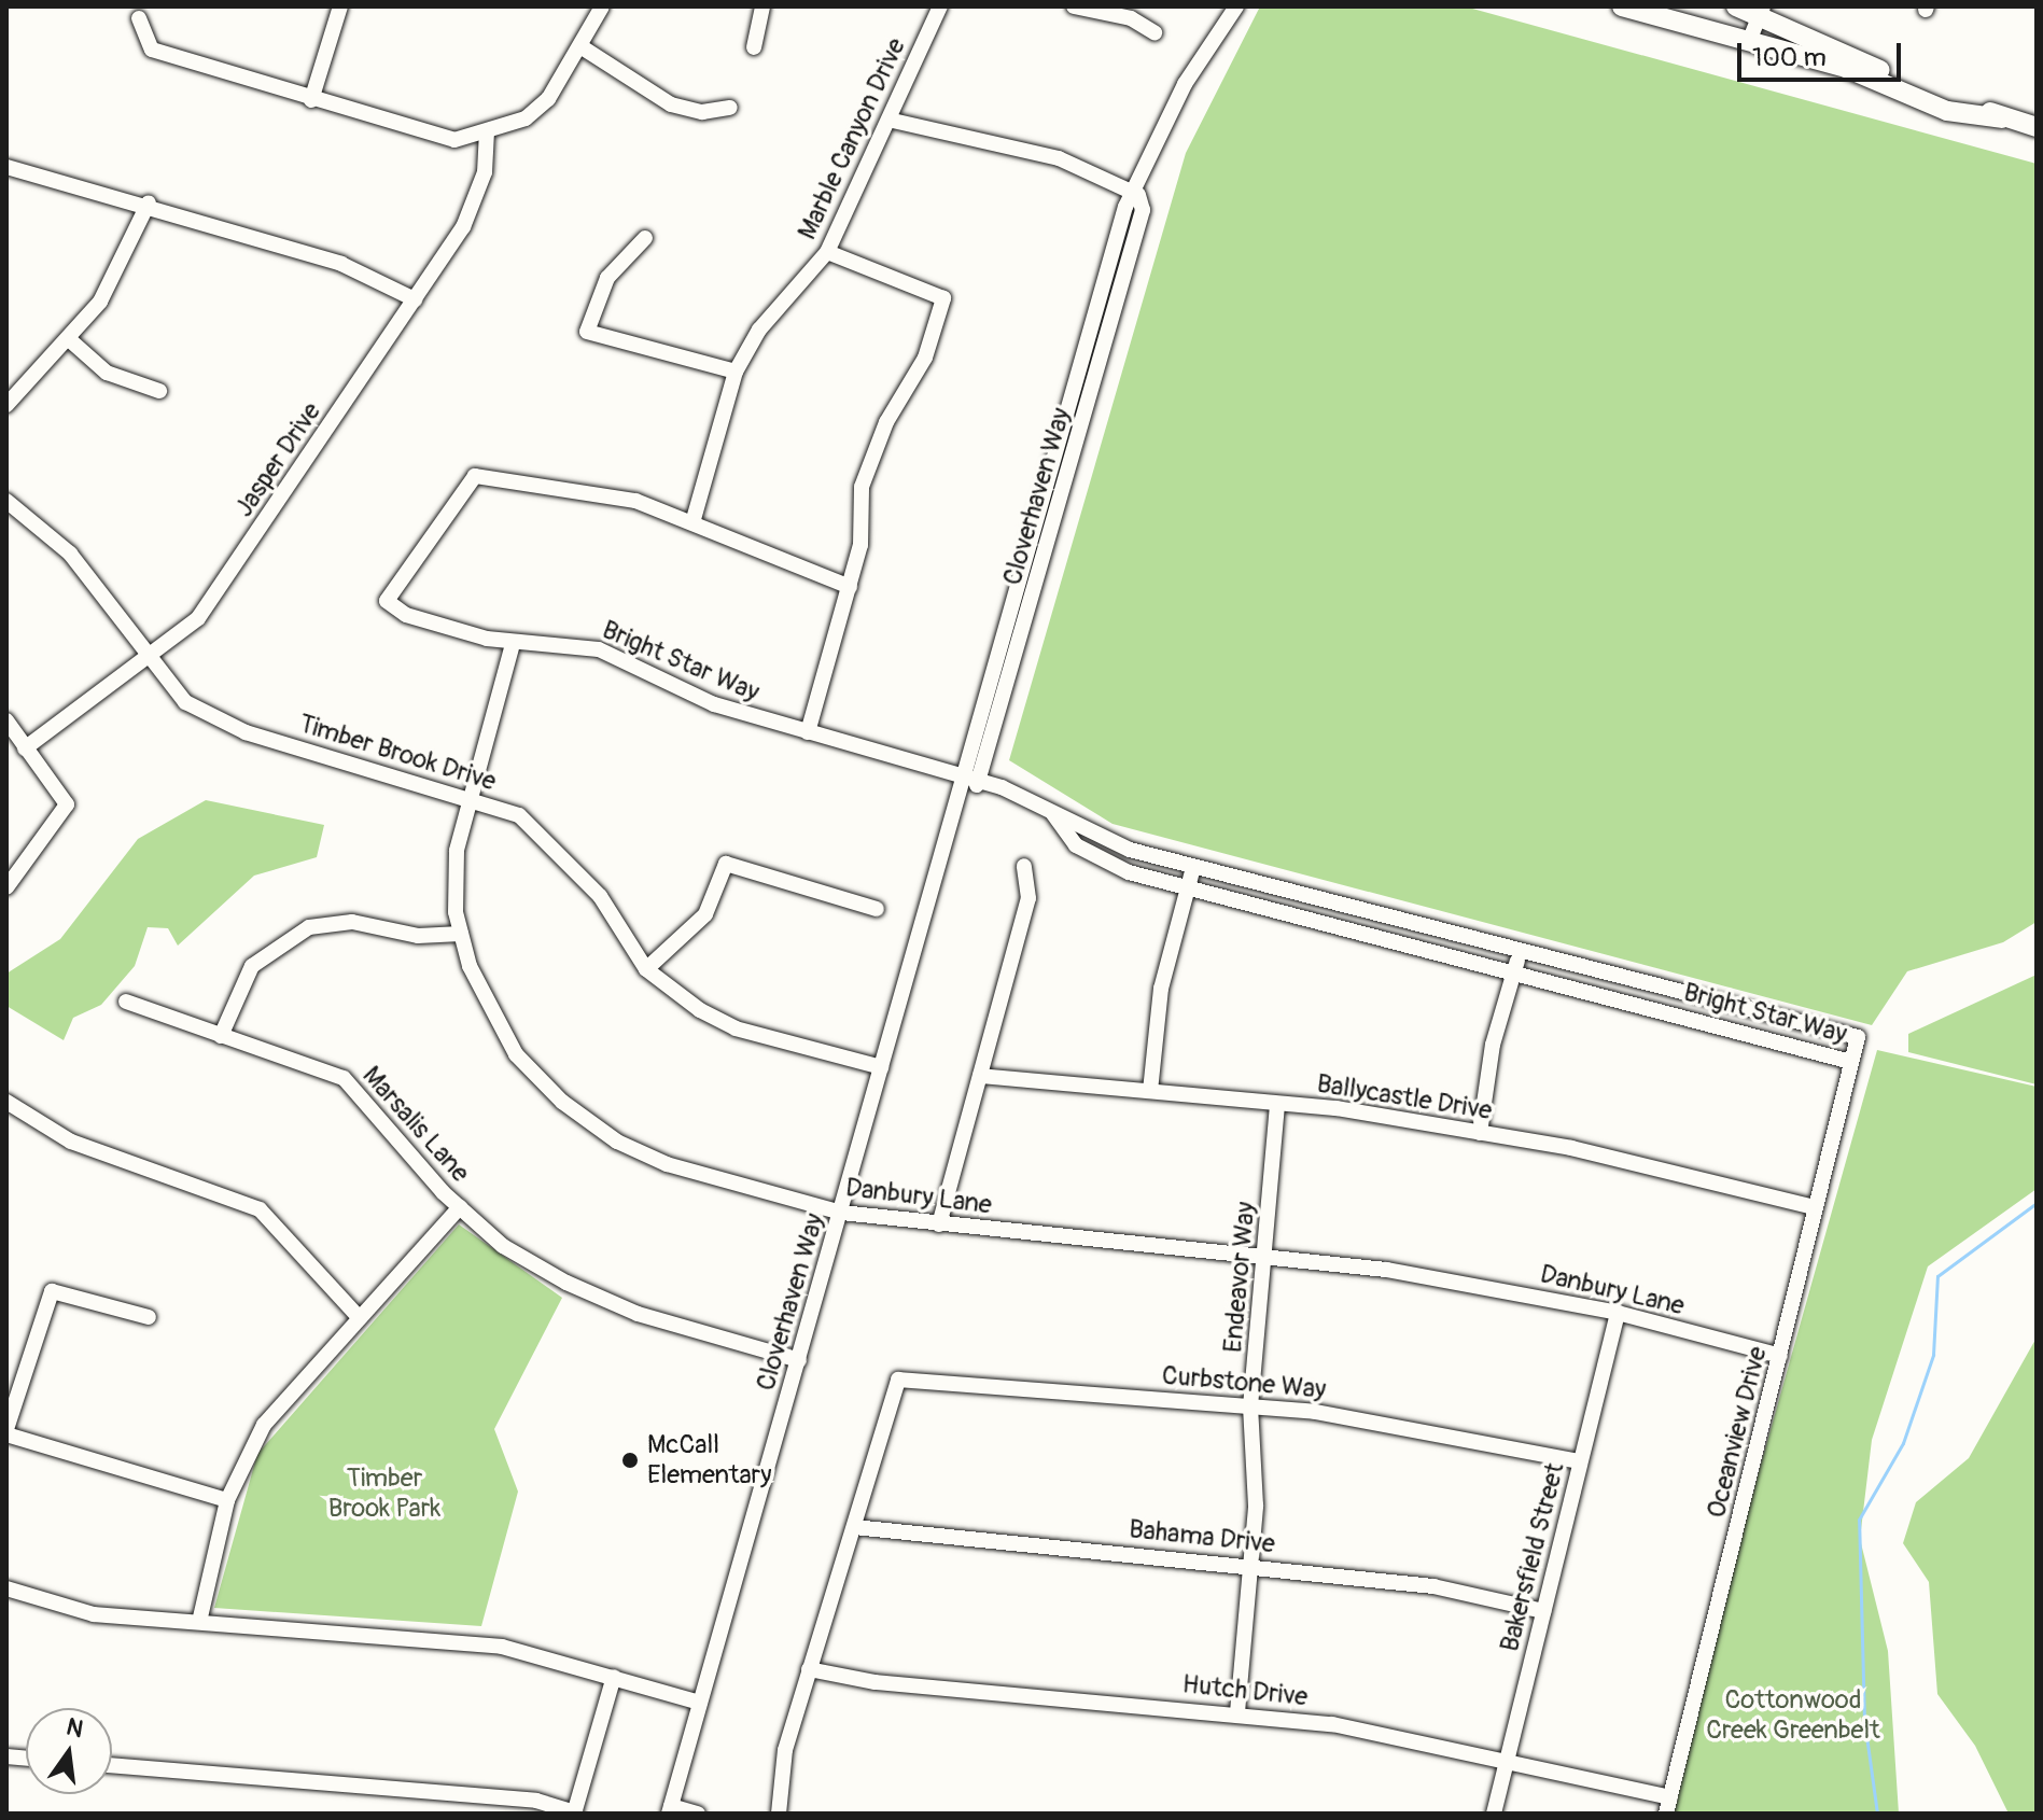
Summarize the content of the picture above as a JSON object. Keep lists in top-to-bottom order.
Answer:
{
  "streets": {
    "street": [
      "Marble Canyon Drive",
      "Jasper Drive",
      "Cloverhaven Way",
      "Bright Star Way",
      "Timber Brook Drive",
      "Ballycastle Drive",
      "Marsalis Lane",
      "Danbury Lane",
      "Endeavor Way",
      "Curbstone Way",
      "Oceanview Drive",
      "Bahama Drive",
      "Bakersfield Street",
      "Hutch Drive"
    ]
  },
  "crossings": [
    ["Marble Canyon Drive", "Bright Star Way"],
    ["Jasper Drive", "Timber Brook Drive"],
    ["Cloverhaven Way", "Bright Star Way"],
    ["Cloverhaven Way", "Timber Brook Drive"],
    ["Cloverhaven Way", "Marsalis Lane"],
    ["Cloverhaven Way", "Danbury Lane"],
    ["Bright Star Way", "Danbury Lane"],
    ["Bright Star Way", "Oceanview Drive"],
    ["Timber Brook Drive", "Danbury Lane"],
    ["Ballycastle Drive", "Endeavor Way"],
    ["Ballycastle Drive", "Oceanview Drive"],
    ["Danbury Lane", "Endeavor Way"],
    ["Danbury Lane", "Oceanview Drive"],
    ["Danbury Lane", "Bakersfield Street"],
    ["Endeavor Way", "Curbstone Way"],
    ["Endeavor Way", "Bahama Drive"],
    ["Endeavor Way", "Hutch Drive"],
    ["Curbstone Way", "Bahama Drive"],
    ["Curbstone Way", "Bakersfield Street"],
    ["Oceanview Drive", "Hutch Drive"],
    ["Bahama Drive", "Bakersfield Street"],
    ["Bakersfield Street", "Hutch Drive"]
  ],
  "parks": ["Timber Brook Park", "Cottonwood Creek Greenbelt"],
  "places": ["McCall Elementary"],
  "scale_bar": "100 m",
  "north": "top"
}
